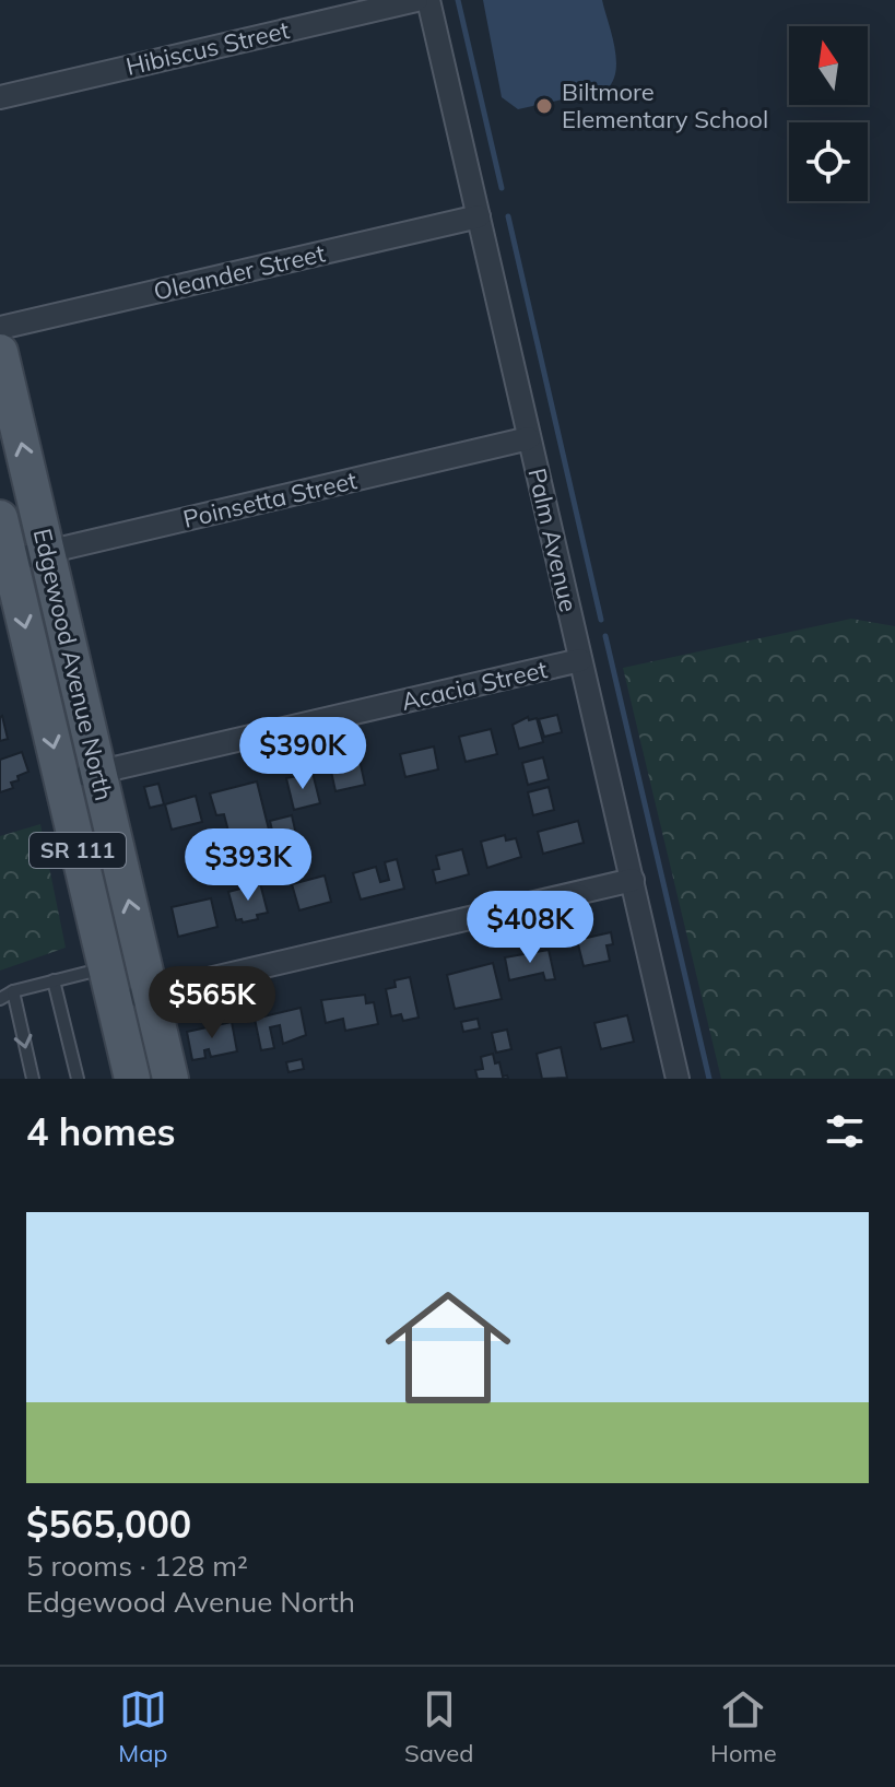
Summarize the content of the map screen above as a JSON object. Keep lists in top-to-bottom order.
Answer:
{
  "streets": {
    "main road": ["Edgewood Avenue North", "SR 111"],
    "street": [
      "Hibiscus Street",
      "Oleander Street",
      "Poinsetta Street",
      "Palm Avenue",
      "Acacia Street"
    ]
  },
  "crossings": [
    ["Oleander Street", "Palm Avenue"],
    ["Poinsetta Street", "Palm Avenue"],
    ["Poinsetta Street", "Edgewood Avenue North"],
    ["Palm Avenue", "Acacia Street"],
    ["Edgewood Avenue North", "Acacia Street"]
  ],
  "places": ["Biltmore Elementary School"],
  "north": "top",
  "page": {
    "price": [
      "$390K",
      "$393K",
      "$408K",
      "$565K"
    ],
    "heading": "4 homes",
    "list": [
      {
        "name": "$565,000",
        "note": "5 rooms · 128 m² · Edgewood Avenue North"
      }
    ],
    "tabs": ["Map", "Saved", "Home"]
  }
}
